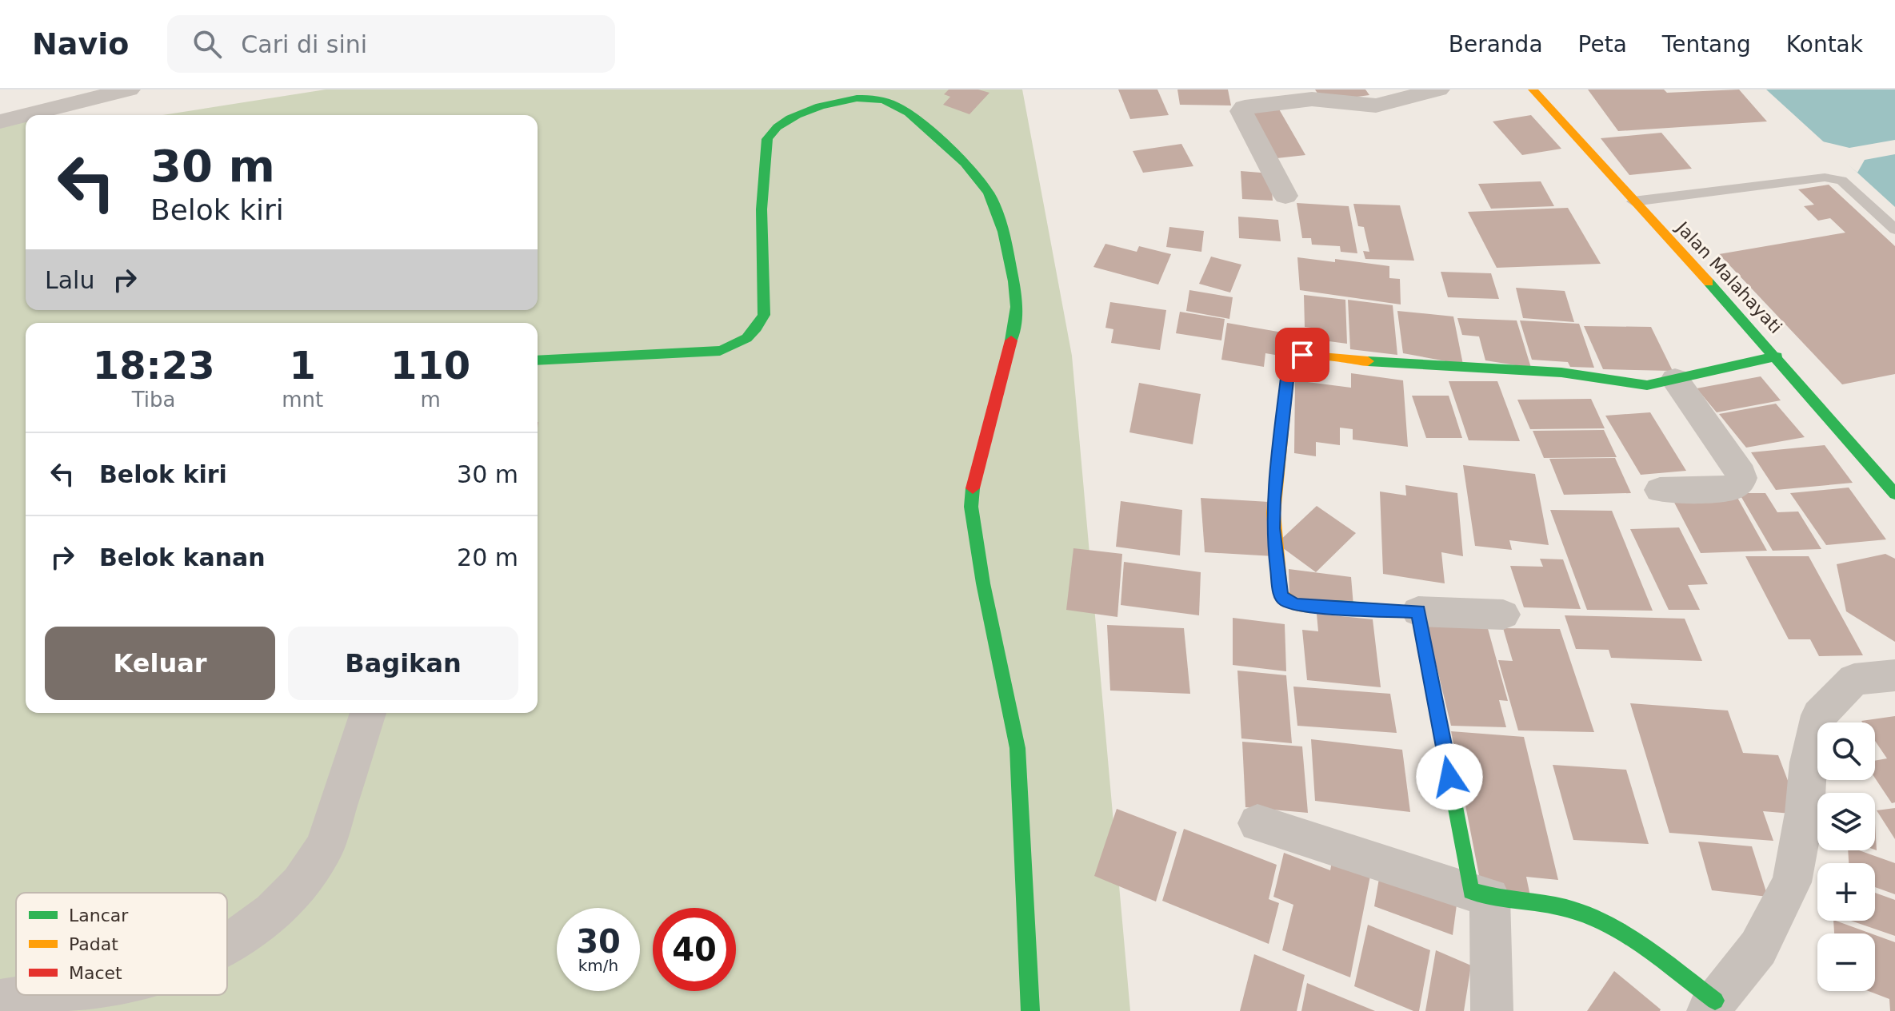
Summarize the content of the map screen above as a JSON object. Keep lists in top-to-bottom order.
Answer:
{
  "streets": {
    "street": ["Jalan Malahayati"]
  },
  "legend": ["Lancar", "Padat", "Macet"],
  "page": {
    "header": "Navio",
    "search": "Cari di sini",
    "nav": [
      "Beranda",
      "Peta",
      "Tentang",
      "Kontak"
    ],
    "turn": ["30 m", "Belok kiri"],
    "then": "Lalu",
    "eta": [
      "18:23",
      "Tiba",
      "1",
      "mnt",
      "110",
      "m"
    ],
    "list": [
      {
        "name": "Belok kiri",
        "value": "30 m"
      },
      {
        "name": "Belok kanan",
        "value": "20 m"
      }
    ],
    "buttons": ["Keluar", "Bagikan"],
    "map_buttons": ["+", "−"],
    "speed": "30 km/h",
    "limit": "40"
  }
}
